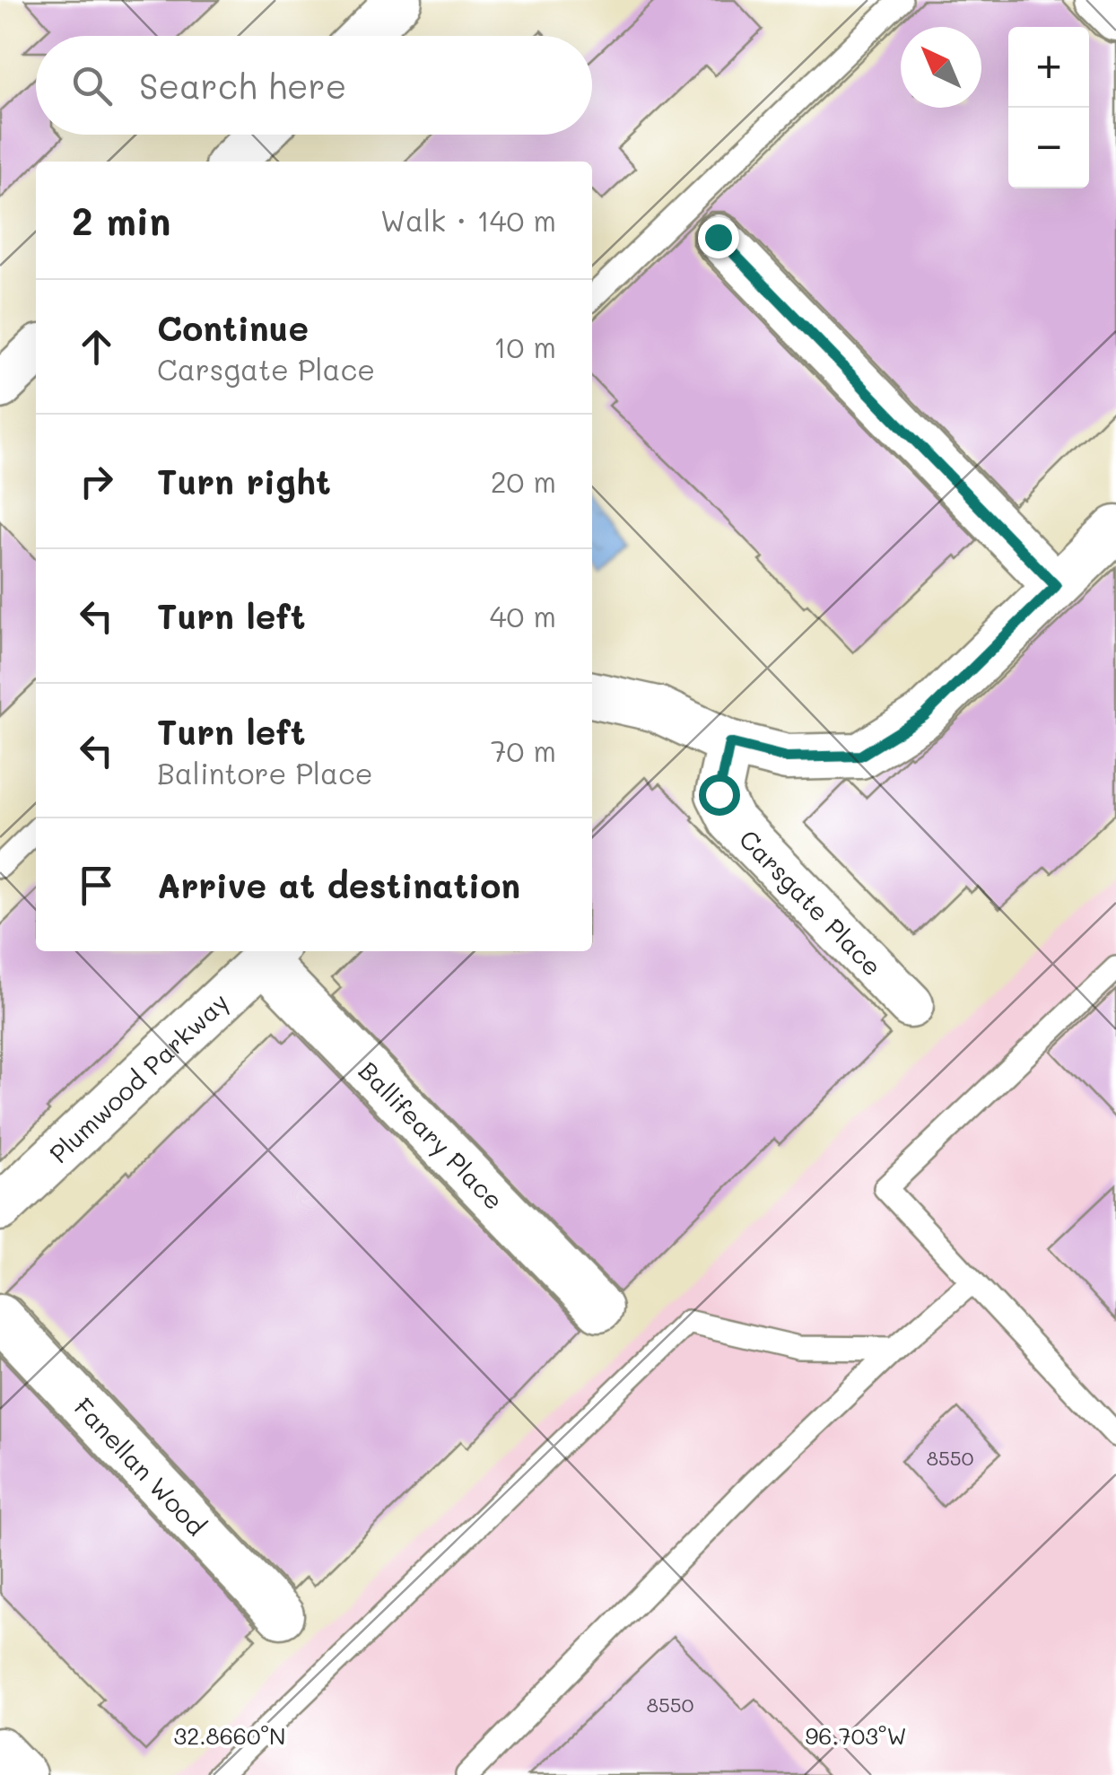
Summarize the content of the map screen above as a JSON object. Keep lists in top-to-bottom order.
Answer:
{
  "streets": {
    "street": [
      "Carsgate Place",
      "Plumwood Parkway",
      "Ballifeary Place",
      "Fanellan Wood"
    ]
  },
  "crossings": [
    ["Plumwood Parkway", "Ballifeary Place"]
  ],
  "house_numbers": ["8550", "8550"],
  "north": "top left",
  "page": {
    "map_buttons": ["+", "−"],
    "search": "Search here",
    "heading": ["2 min", "Walk · 140 m"],
    "list": [
      ["Continue", "Carsgate Place", "10 m"],
      ["Turn right", "20 m"],
      ["Turn left", "40 m"],
      ["Turn left", "Balintore Place", "70 m"],
      "Arrive at destination"
    ]
  },
  "coordinates": ["96.703°W", "32.8660°N"]
}
